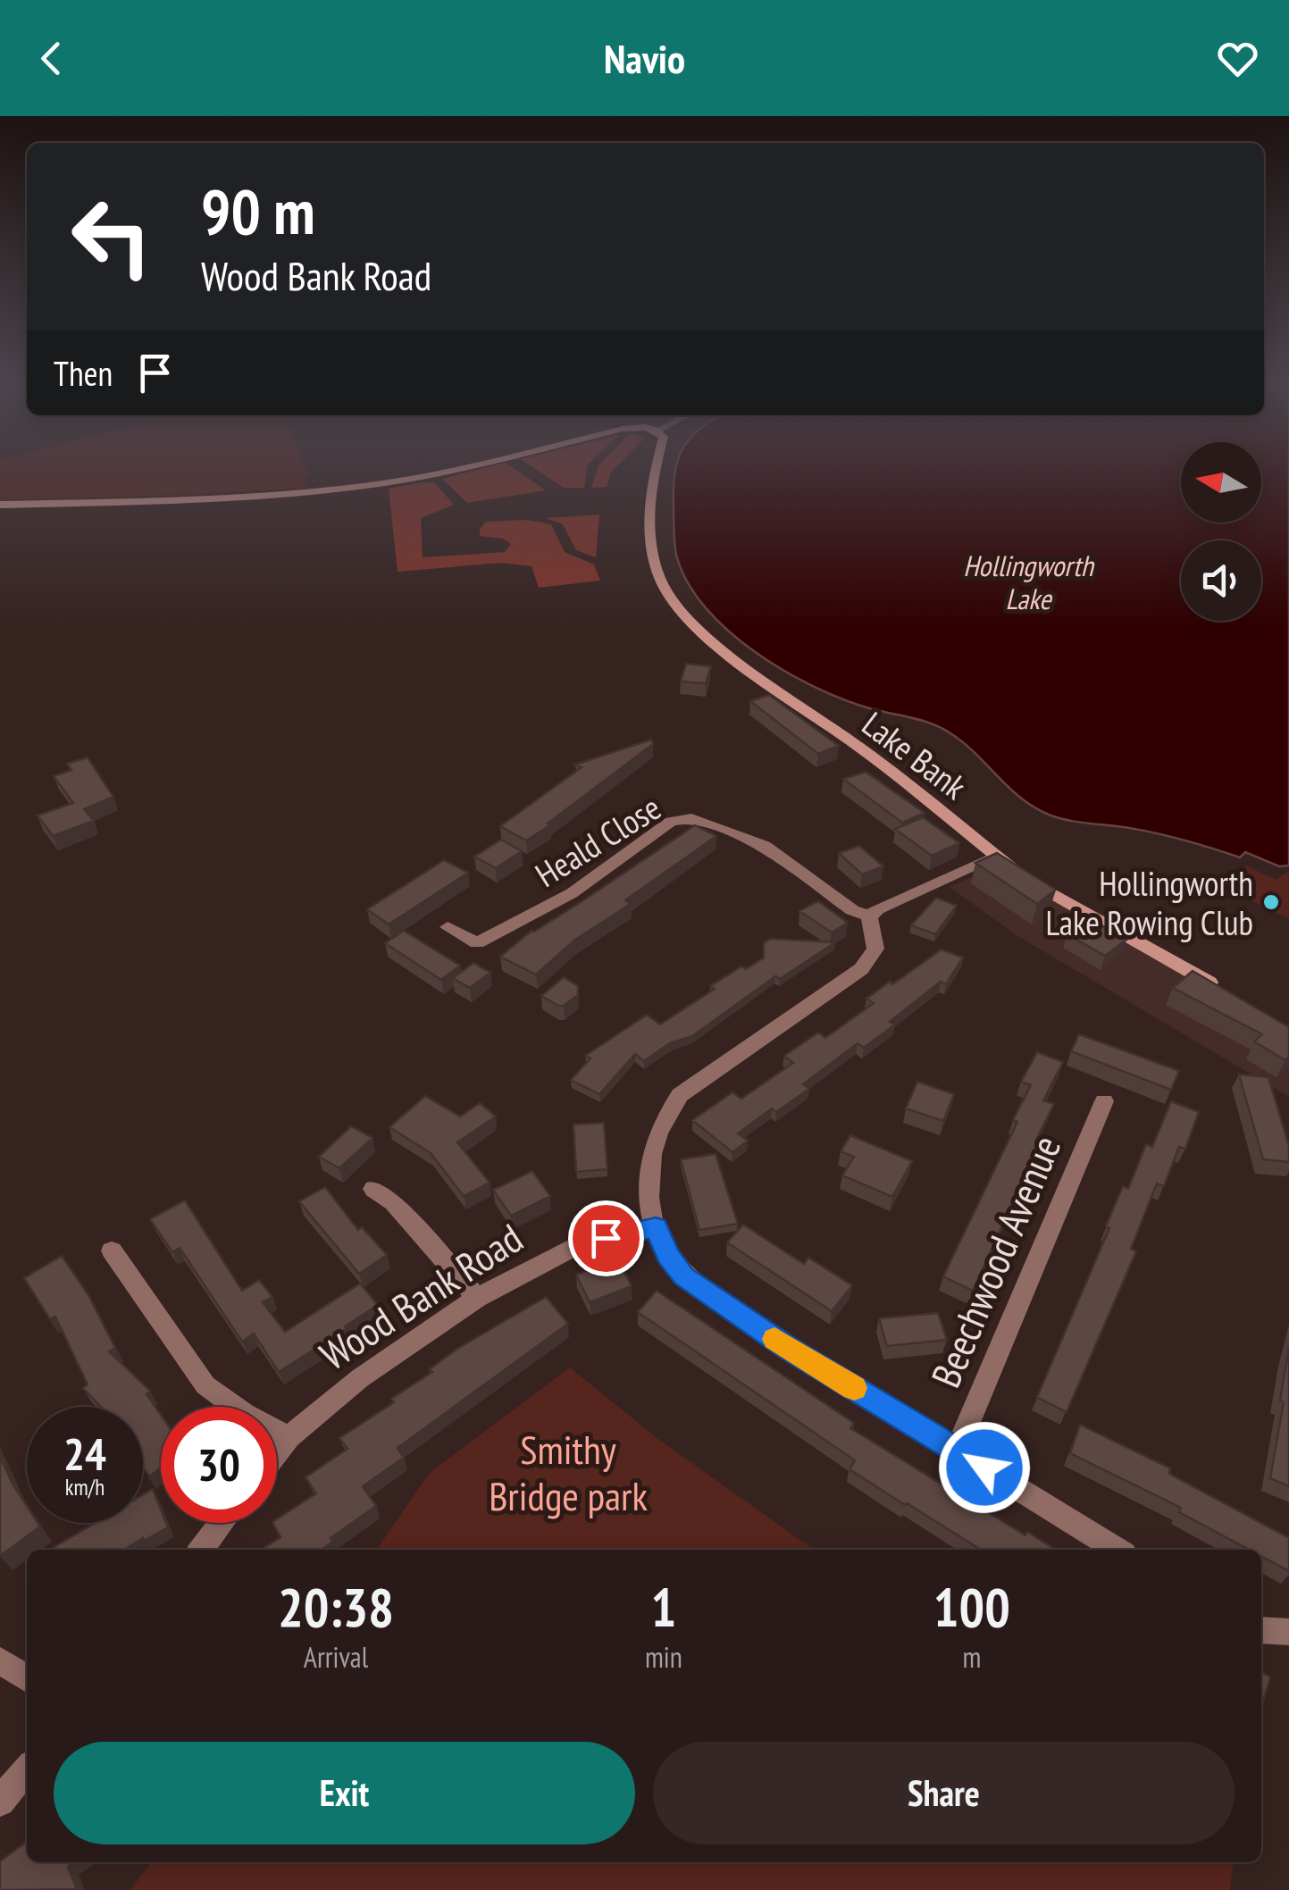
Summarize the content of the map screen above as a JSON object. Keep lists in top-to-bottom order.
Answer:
{
  "streets": {
    "main road": ["Lake Bank"],
    "street": ["Heald Close", "Beechwood Avenue", "Wood Bank Road"]
  },
  "water": ["Hollingworth Lake"],
  "parks": ["Smithy Bridge park"],
  "places": ["Hollingworth Lake Rowing Club"],
  "north": "left",
  "page": {
    "header": "Navio",
    "turn": ["90 m", "Wood Bank Road"],
    "then": "Then",
    "speed": "24 km/h",
    "limit": "30",
    "eta": [
      "20:38",
      "Arrival",
      "1",
      "min",
      "100",
      "m"
    ],
    "buttons": ["Exit", "Share"]
  }
}
